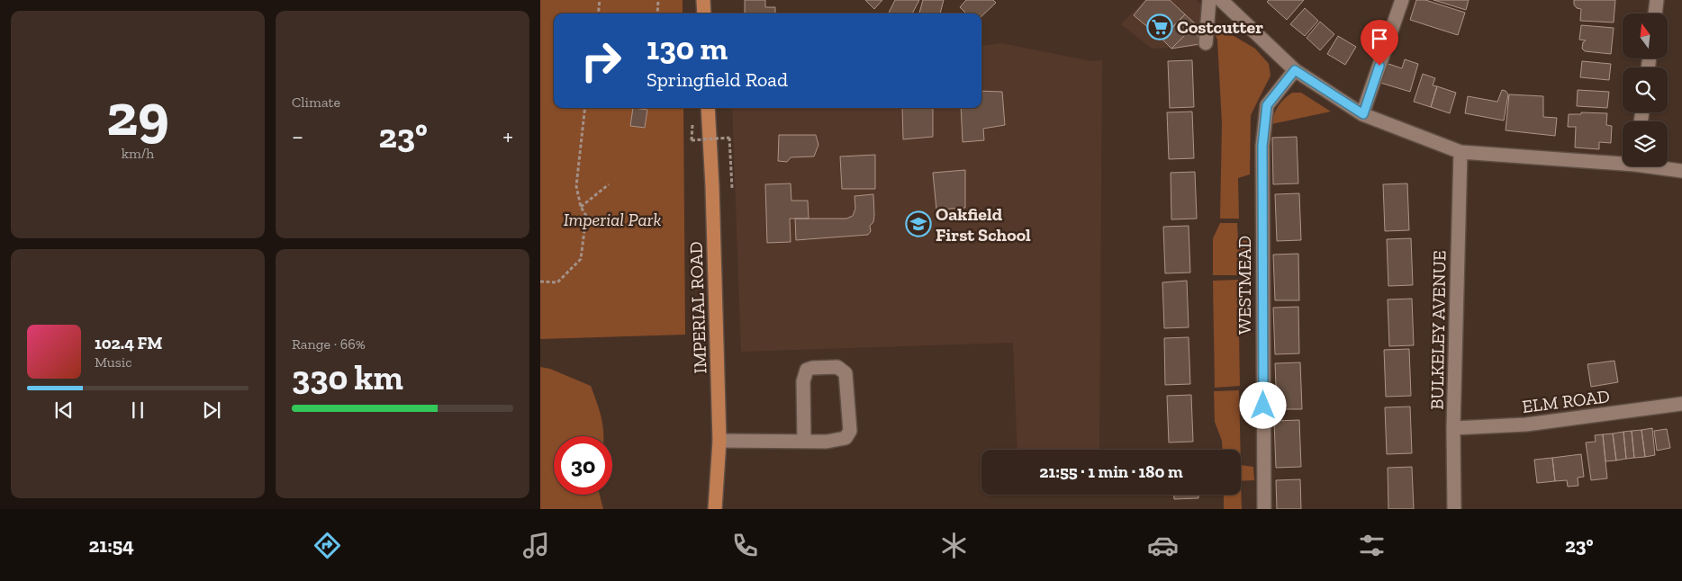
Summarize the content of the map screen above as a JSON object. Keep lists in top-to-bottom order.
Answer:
{
  "streets": {
    "main road": ["IMPERIAL ROAD"],
    "street": ["WESTMEAD", "BULKELEY AVENUE", "ELM ROAD"]
  },
  "crossings": [
    ["BULKELEY AVENUE", "ELM ROAD"]
  ],
  "parks": ["Imperial Park"],
  "places": {
    "supermarket": ["Costcutter"],
    "school or university": ["Oakfield First School"]
  },
  "north": "top",
  "page": {
    "tile": [
      ["29", "km/h"],
      "Climate",
      ["Range · 66%", "330 km"]
    ],
    "turn": ["130 m", "Springfield Road"],
    "heat": ["−", "23°", "+"],
    "song": ["102.4 FM", "Music"],
    "limit": "30",
    "trip": "21:55 · 1 min · 180 m",
    "tabs": ["21:54", "23°"]
  }
}
